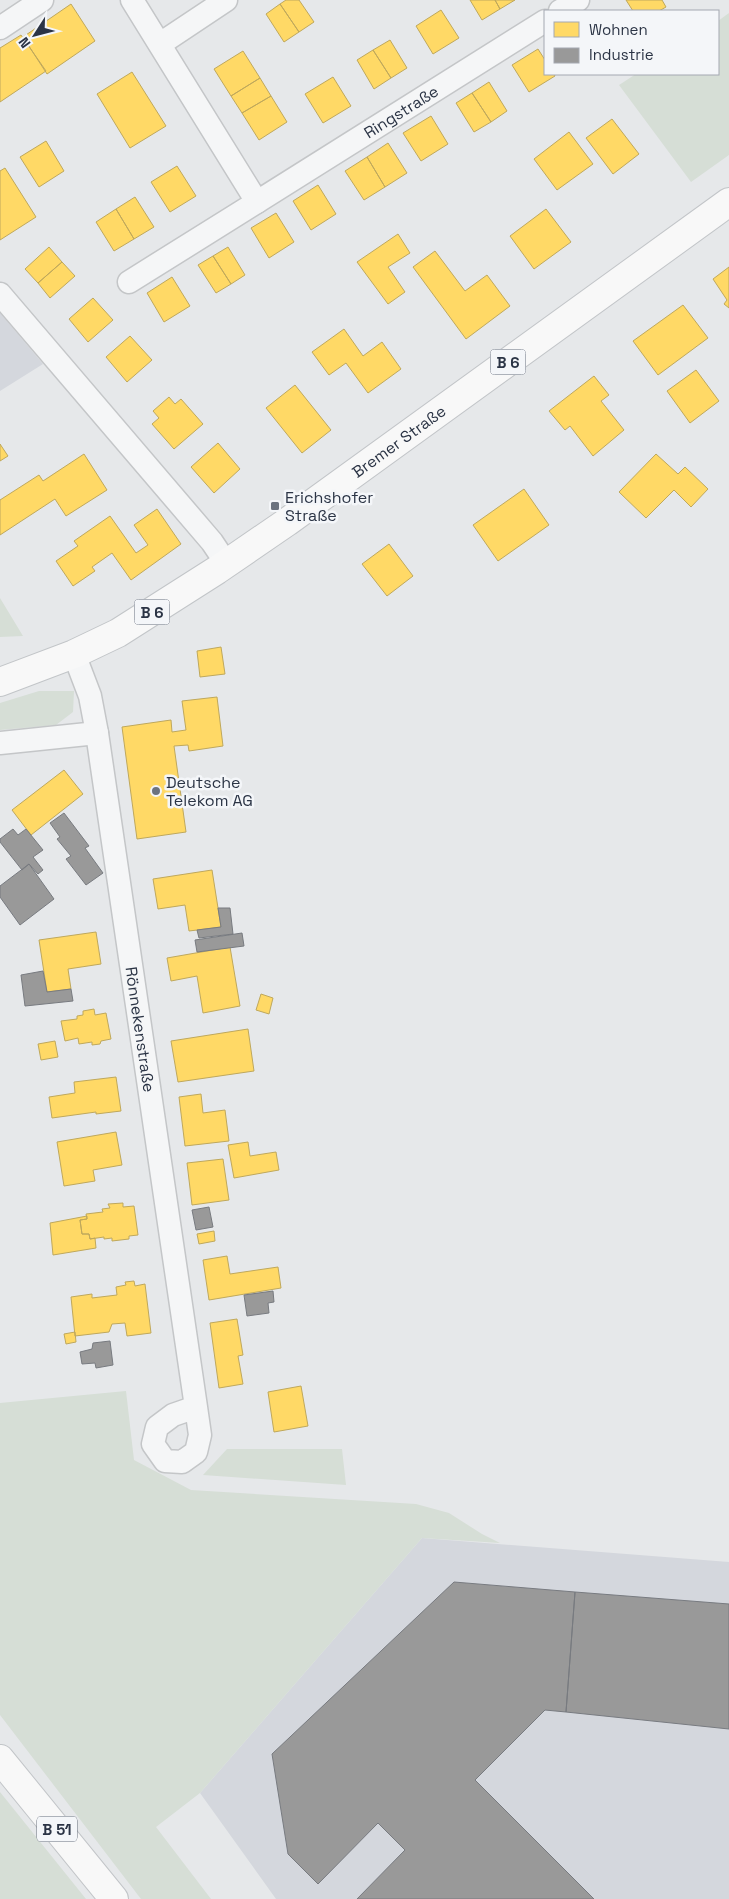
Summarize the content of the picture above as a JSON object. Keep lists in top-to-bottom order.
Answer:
{
  "streets": {
    "main road": ["B 6", "Bremer Straße", "B 51"],
    "street": ["Ringstraße", "Rönnekenstraße"]
  },
  "crossings": [
    ["Bremer Straße", "Rönnekenstraße"]
  ],
  "places": {
    "transit": ["Erichshofer Straße"],
    "other": ["Deutsche Telekom AG"]
  },
  "legend": ["Wohnen", "Industrie"],
  "north": "bottom left"
}
